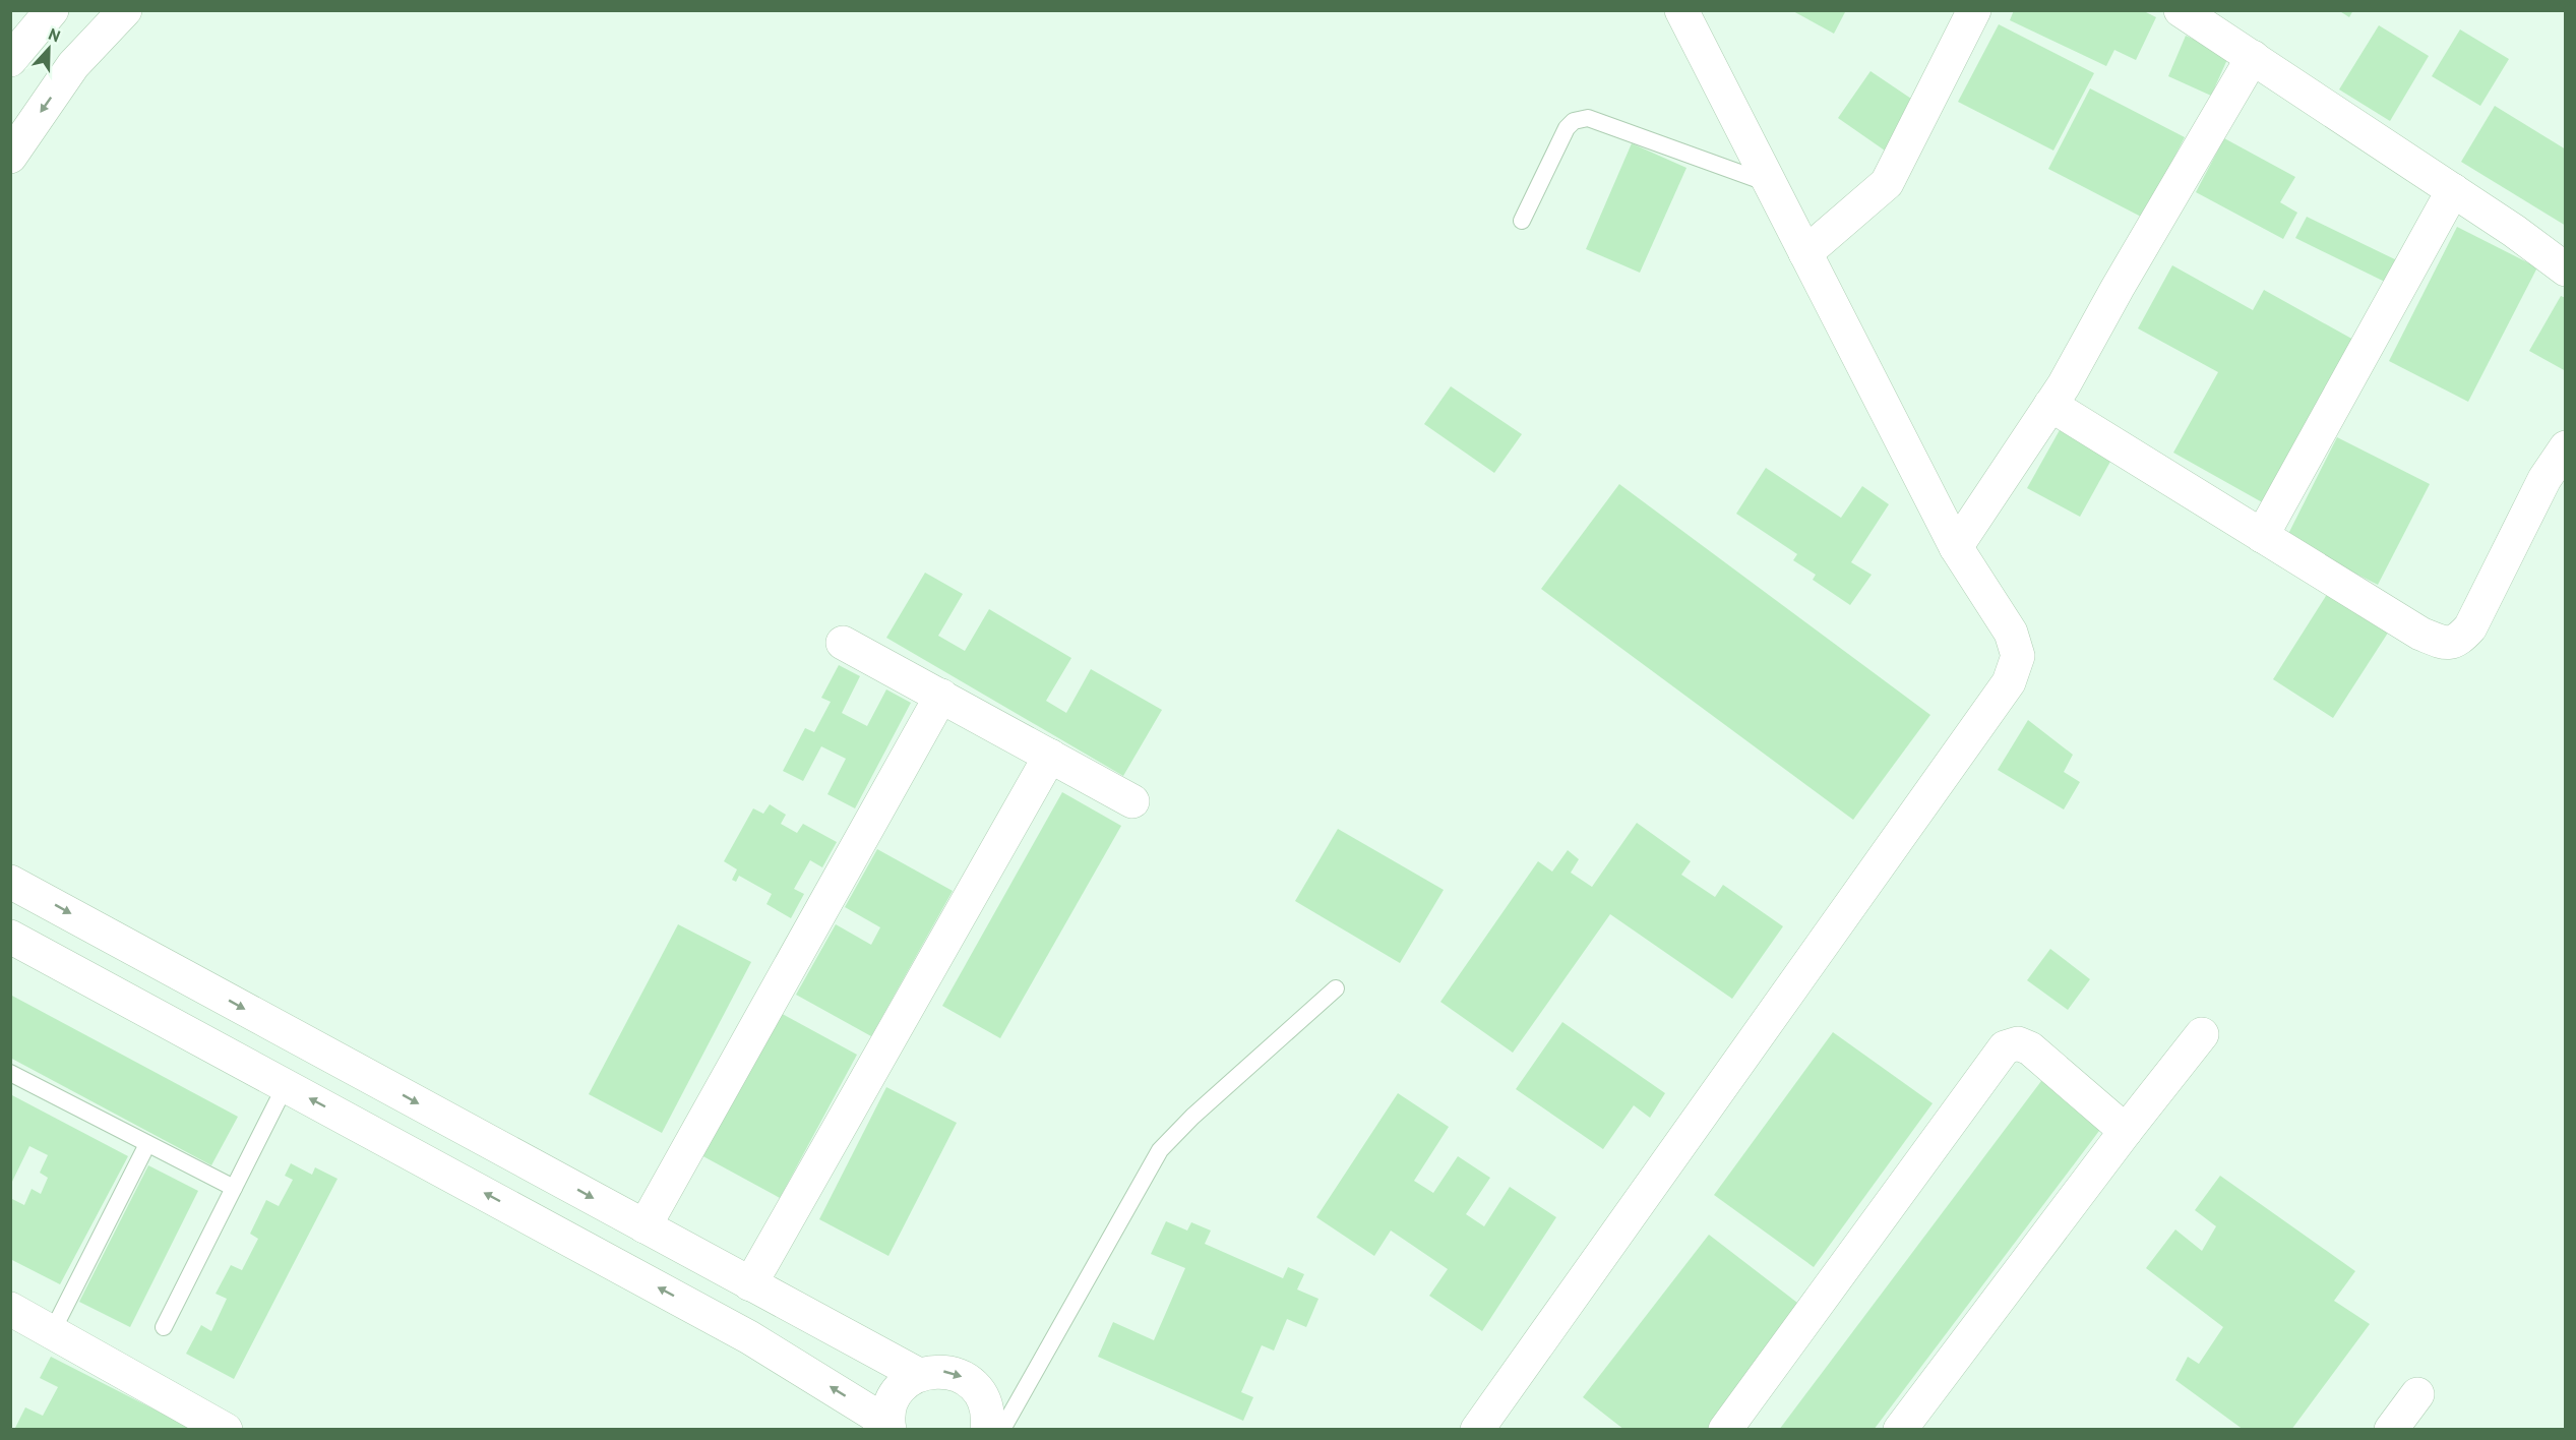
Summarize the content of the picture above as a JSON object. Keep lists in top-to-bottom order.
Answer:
{
  "north": "top"
}
